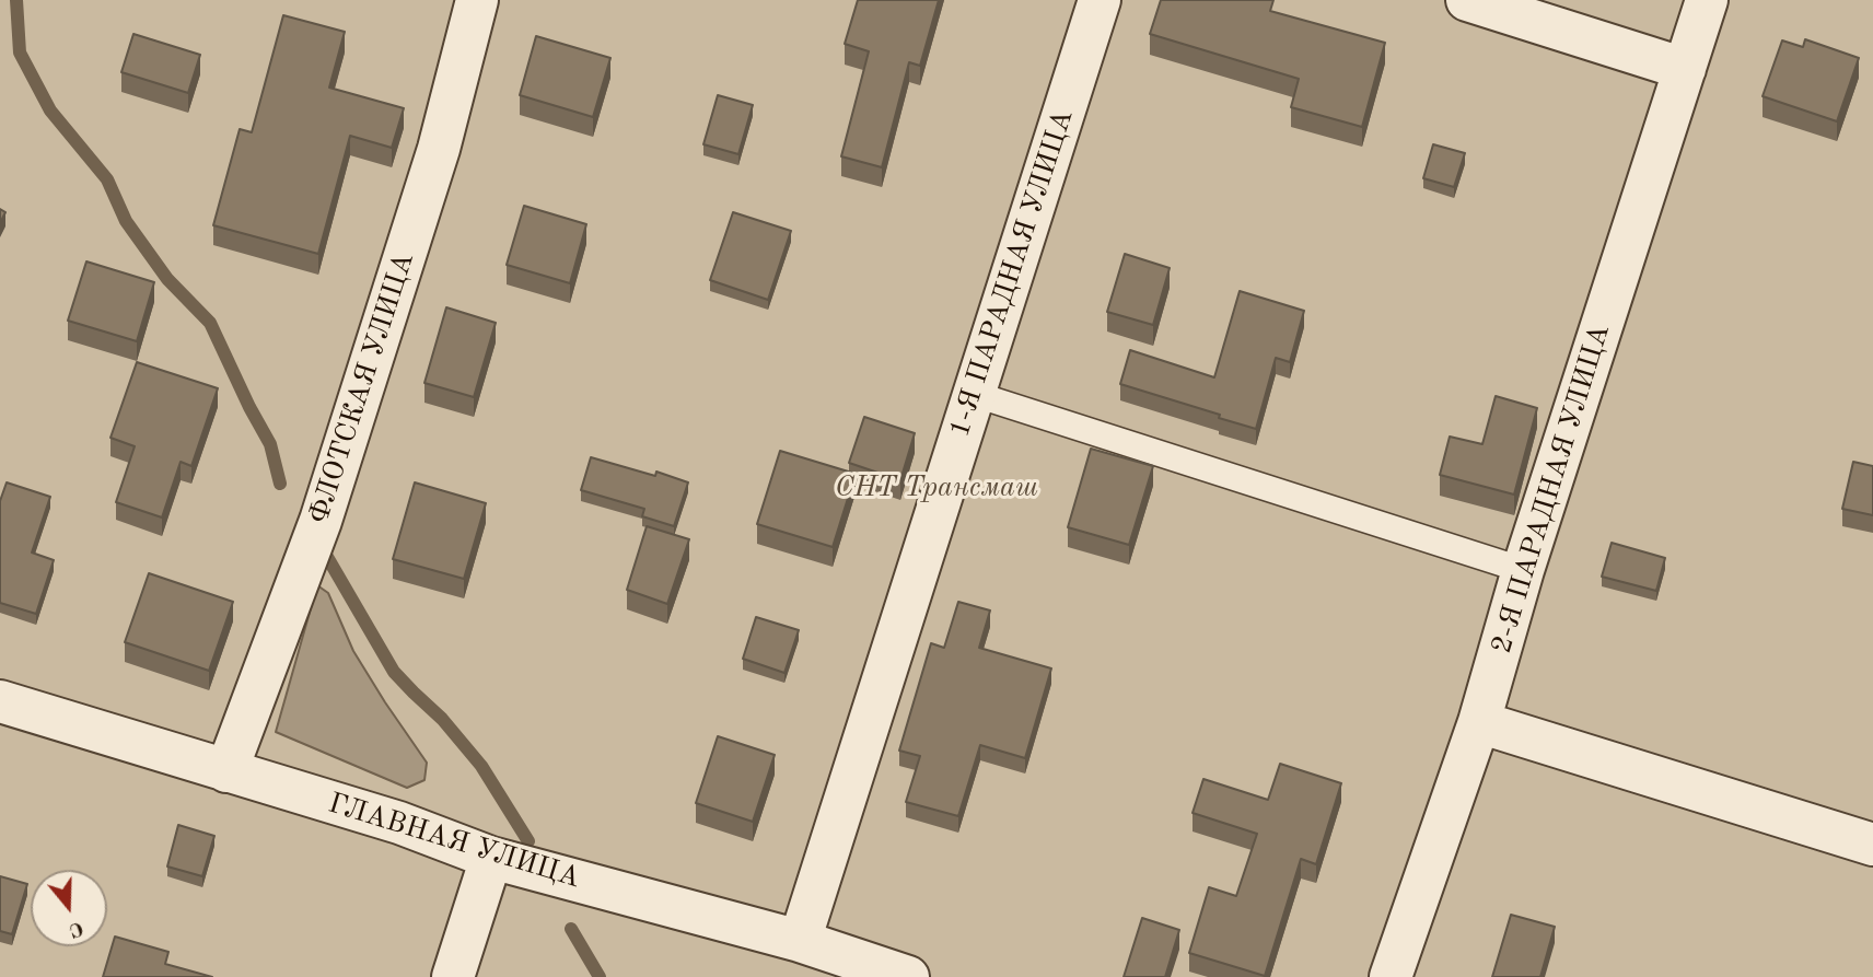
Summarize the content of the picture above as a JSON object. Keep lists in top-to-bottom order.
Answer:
{
  "streets": {
    "street": [
      "1-Я ПАРАДНАЯ УЛИЦА",
      "ФЛОТСКАЯ УЛИЦА",
      "2-Я ПАРАДНАЯ УЛИЦА",
      "ГЛАВНАЯ УЛИЦА"
    ]
  },
  "crossings": [
    ["1-Я ПАРАДНАЯ УЛИЦА", "ГЛАВНАЯ УЛИЦА"],
    ["ФЛОТСКАЯ УЛИЦА", "ГЛАВНАЯ УЛИЦА"]
  ],
  "parks": ["СНТ Трансмаш"],
  "north": "bottom"
}
